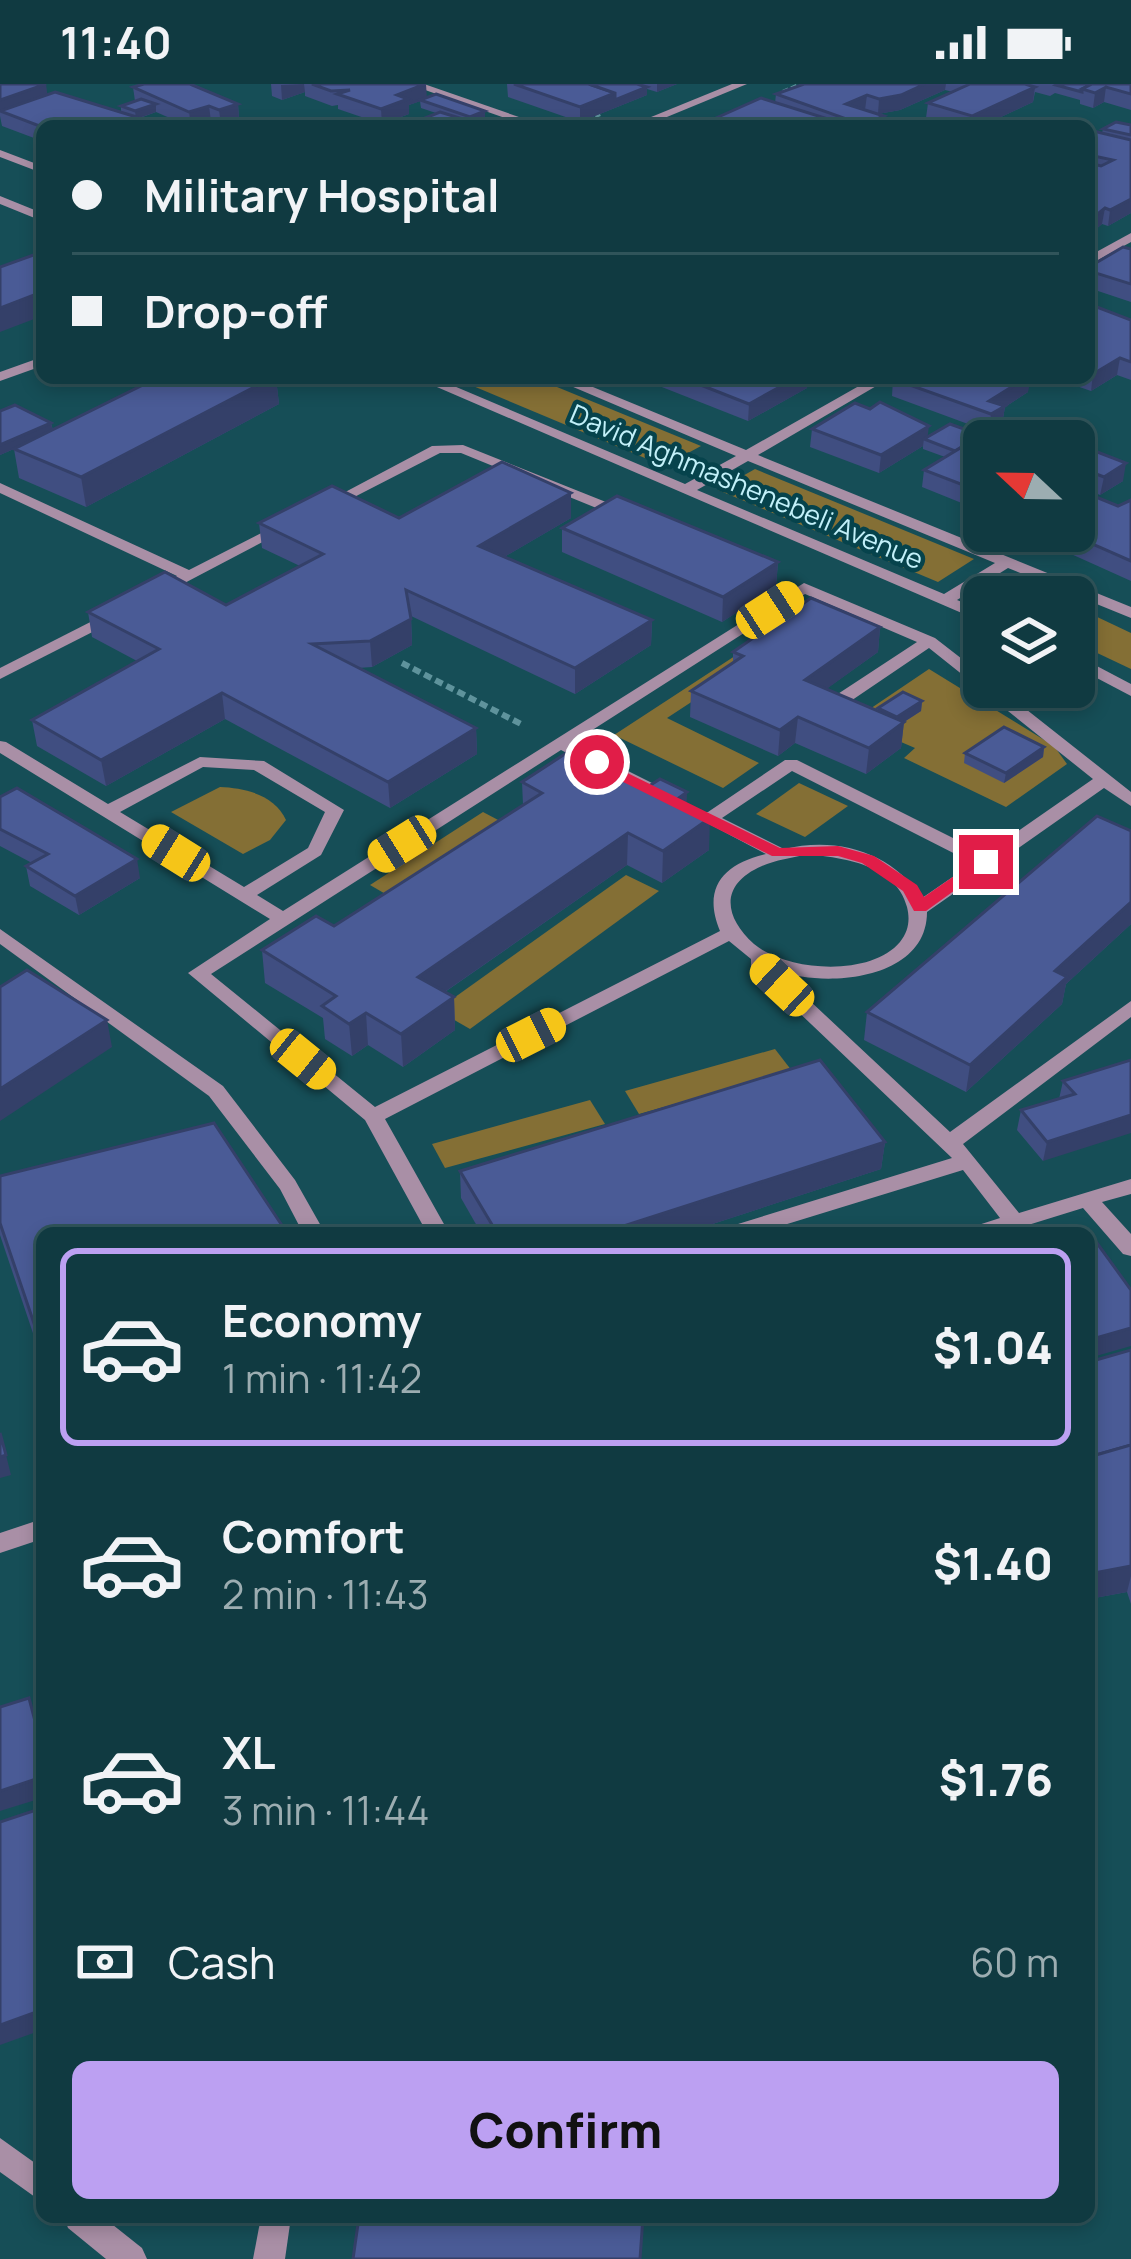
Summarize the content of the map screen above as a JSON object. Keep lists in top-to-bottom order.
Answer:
{
  "streets": {
    "street": ["David Aghmashenebeli Avenue"]
  },
  "north": "left",
  "page": {
    "status": "11:40",
    "banner": ["Military Hospital", "Drop-off"],
    "list": [
      {
        "name": "Economy",
        "note": "1 min · 11:42",
        "value": "$1.04"
      },
      {
        "name": "Comfort",
        "note": "2 min · 11:43",
        "value": "$1.40"
      },
      {
        "name": "XL",
        "note": "3 min · 11:44",
        "value": "$1.76"
      }
    ],
    "pay": ["Cash", "60 m"],
    "buttons": "Confirm"
  }
}
